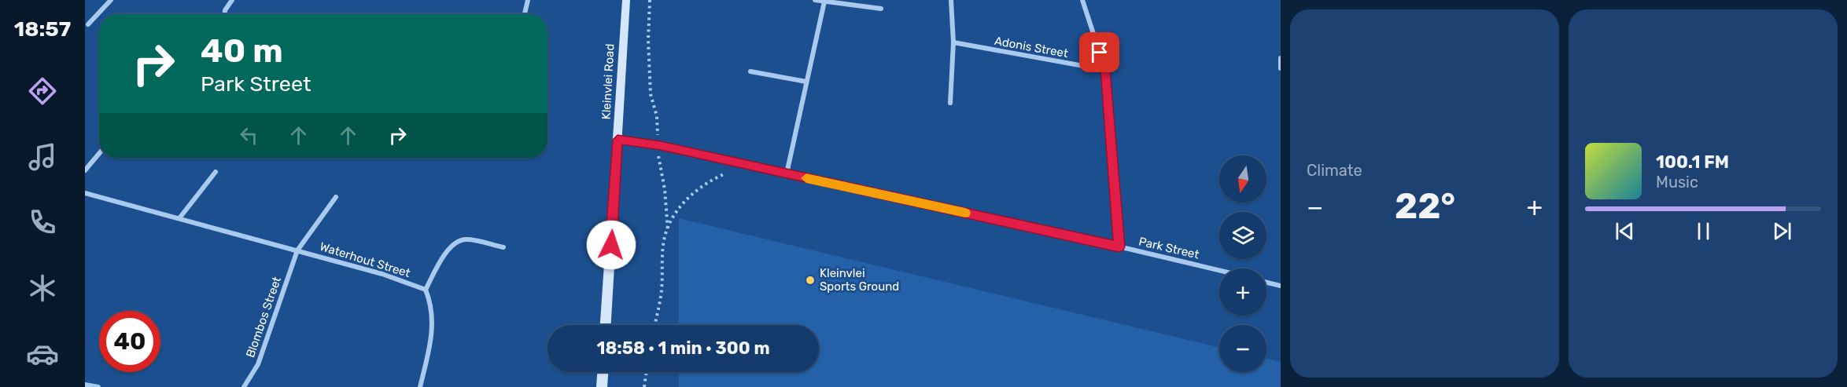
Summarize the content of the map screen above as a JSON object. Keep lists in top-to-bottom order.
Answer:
{
  "streets": {
    "street": [
      "Adonis Street",
      "Kleinvlei Road",
      "Park Street",
      "Waterhout Street",
      "Blombos Street"
    ]
  },
  "crossings": [
    ["Kleinvlei Road", "Park Street"],
    ["Waterhout Street", "Blombos Street"]
  ],
  "places": ["Kleinvlei Sports Ground"],
  "north": "bottom",
  "page": {
    "tabs": "18:57",
    "tile": "Climate",
    "turn": ["40 m", "Park Street"],
    "song": ["100.1 FM", "Music"],
    "map_buttons": ["+", "−"],
    "heat": ["−", "22°", "+"],
    "limit": "40",
    "trip": "18:58 · 1 min · 300 m"
  }
}
